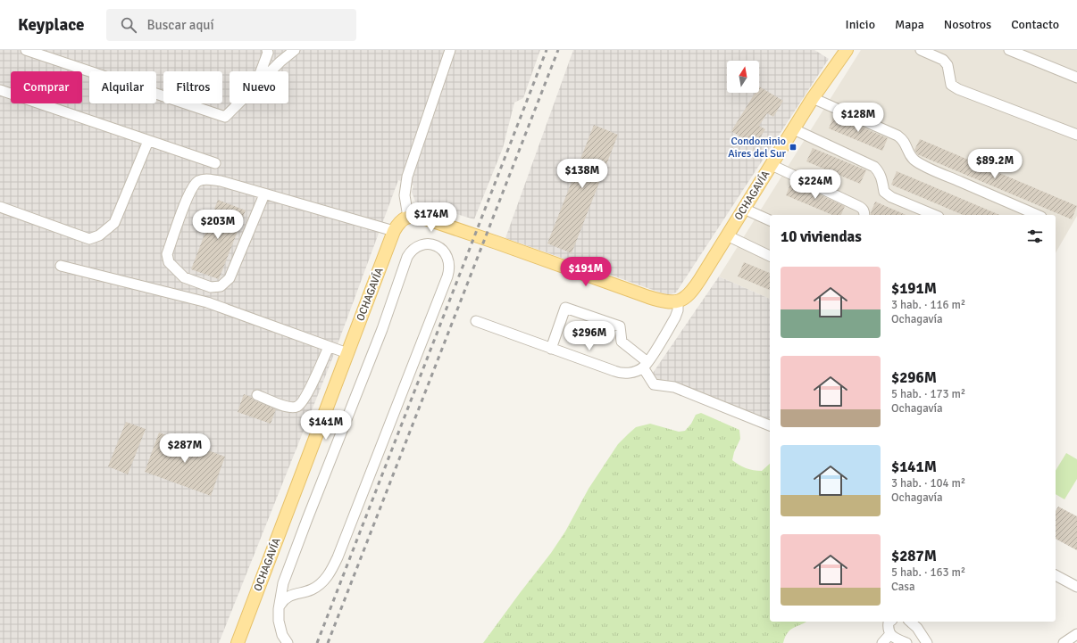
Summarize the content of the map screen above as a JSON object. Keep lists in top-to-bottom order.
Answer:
{
  "streets": {
    "main road": ["OCHAGAVÍA"]
  },
  "places": {
    "transit": ["Condominio Aires del Sur"]
  },
  "north": "top",
  "page": {
    "header": "Keyplace",
    "search": "Buscar aquí",
    "nav": [
      "Inicio",
      "Mapa",
      "Nosotros",
      "Contacto"
    ],
    "chip": [
      "Comprar",
      "Alquilar",
      "Filtros",
      "Nuevo"
    ],
    "price": [
      "$128M",
      "$89.2M",
      "$138M",
      "$224M",
      "$174M",
      "$203M",
      "$191M",
      "$296M",
      "$141M",
      "$287M"
    ],
    "heading": "10 viviendas",
    "list": [
      {
        "name": "$191M",
        "note": "3 hab. · 116 m² · Ochagavía"
      },
      {
        "name": "$296M",
        "note": "5 hab. · 173 m² · Ochagavía"
      },
      {
        "name": "$141M",
        "note": "3 hab. · 104 m² · Ochagavía"
      },
      {
        "name": "$287M",
        "note": "5 hab. · 163 m² · Casa"
      }
    ]
  }
}
